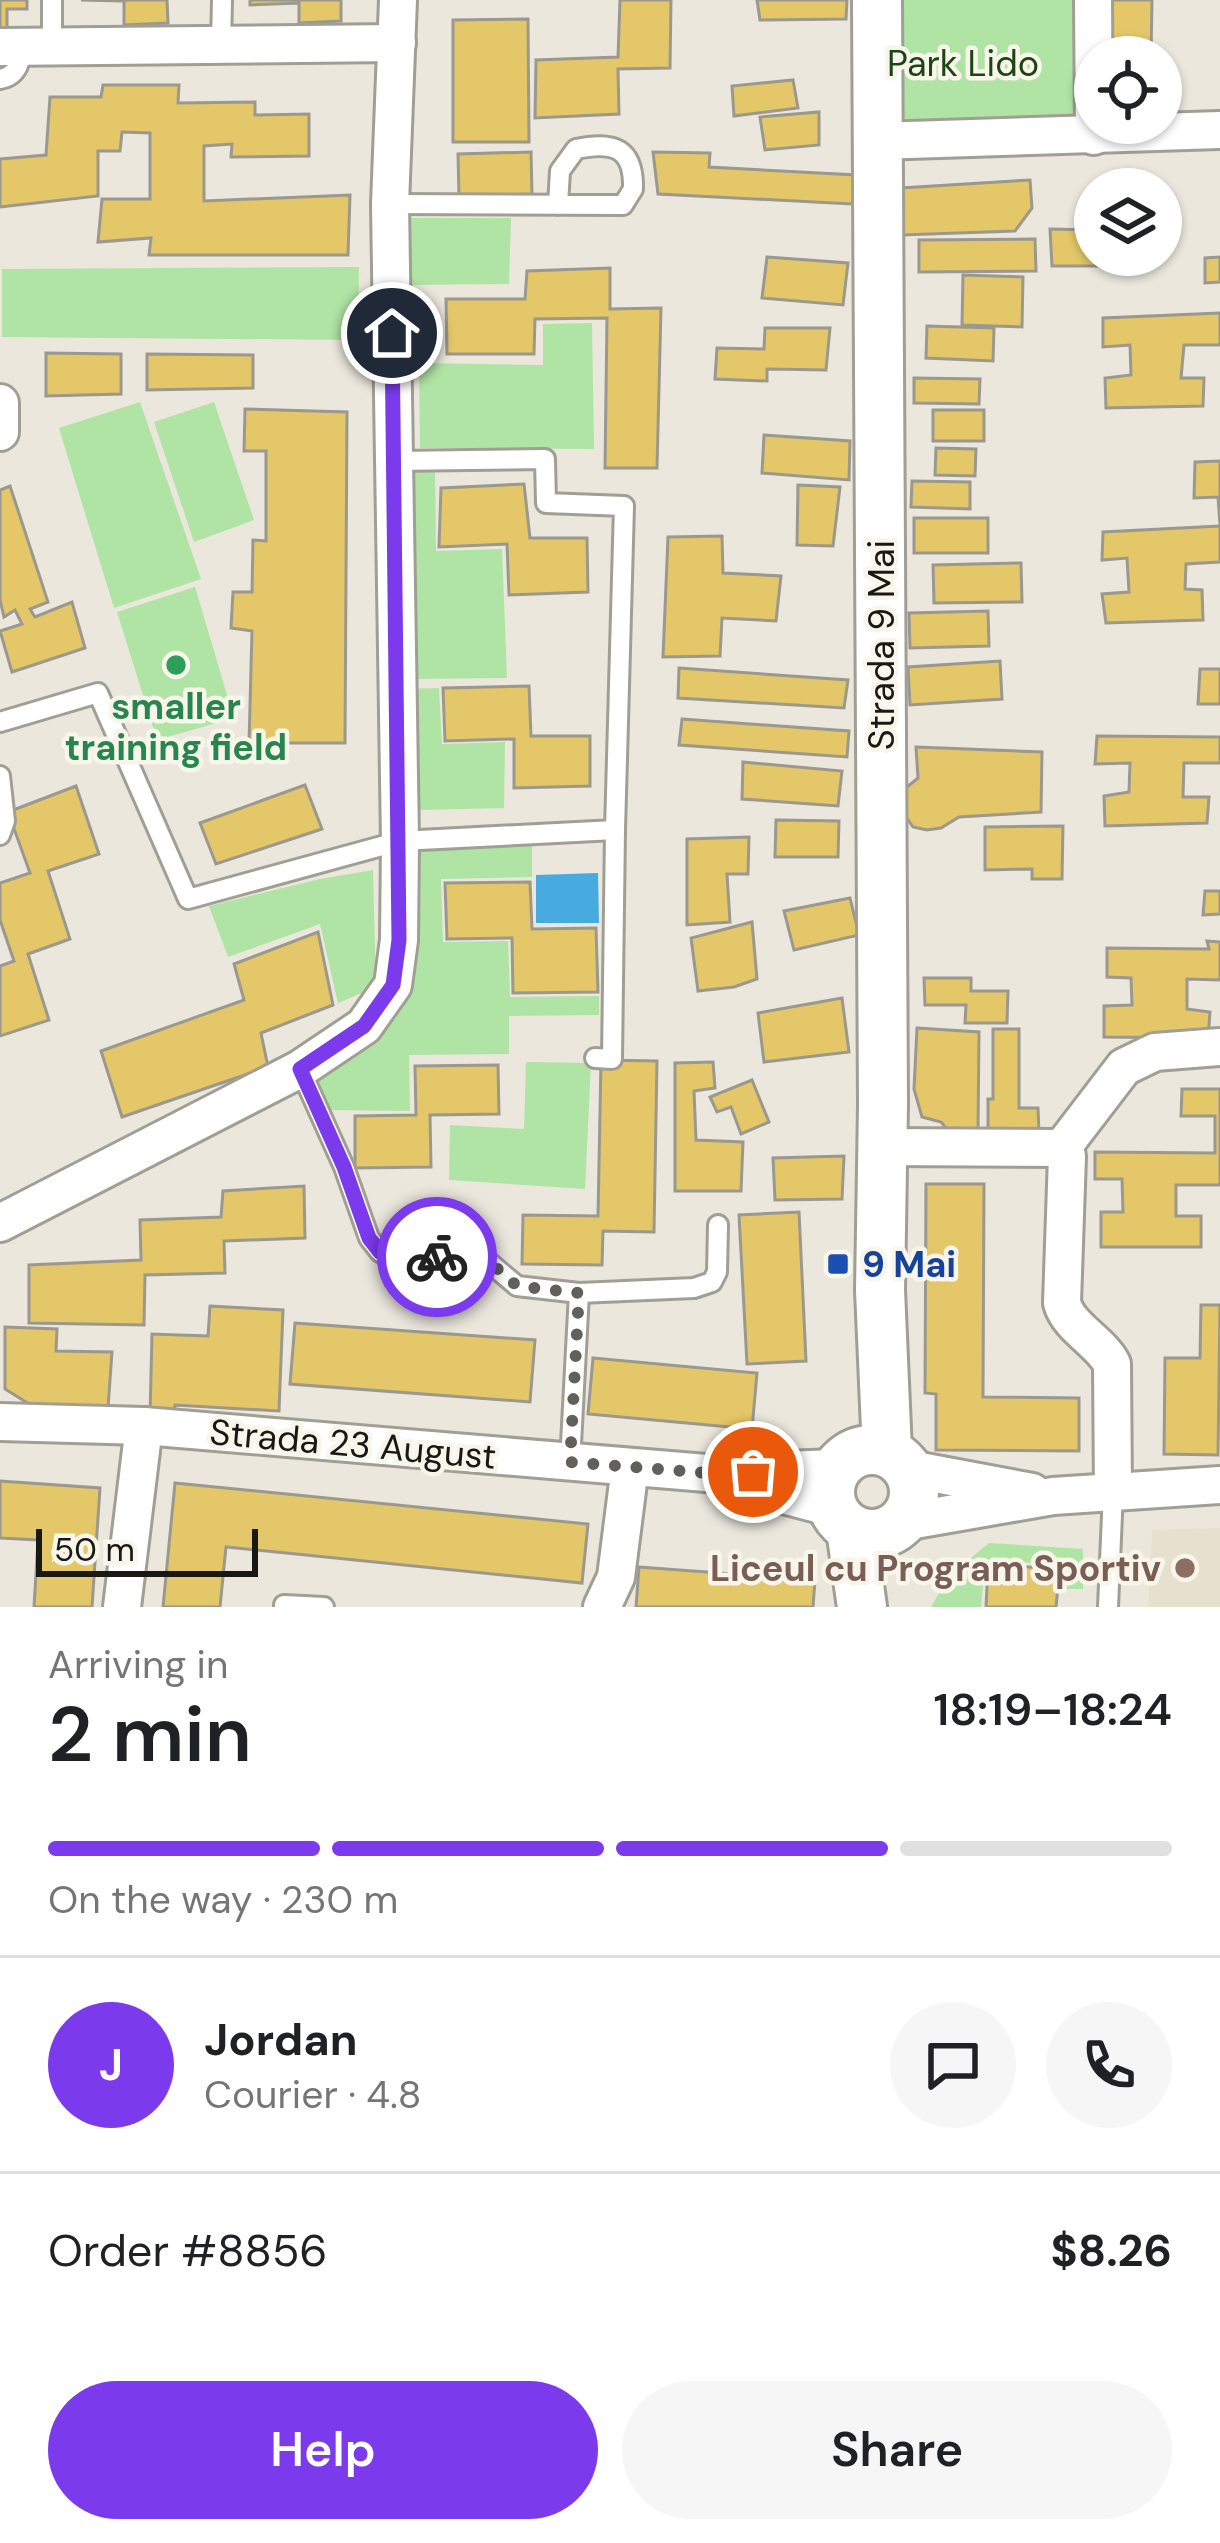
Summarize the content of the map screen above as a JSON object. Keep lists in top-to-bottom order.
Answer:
{
  "streets": {
    "main road": ["Strada 9 Mai"],
    "street": ["Strada 23 August"]
  },
  "crossings": [
    ["Strada 9 Mai", "Strada 23 August"]
  ],
  "parks": ["Park Lido"],
  "places": {
    "other": ["smaller training field", "Liceul cu Program Sportiv"],
    "transit": ["9 Mai"]
  },
  "scale_bar": "50 m",
  "page": {
    "scale": "50 m",
    "heading": ["2 min", "Arriving in", "18:19–18:24"],
    "panel": [
      "Jordan",
      "Courier · 4.8",
      "Order #8856",
      "$8.26"
    ],
    "bar": "On the way · 230 m",
    "round": "J",
    "buttons": ["Help", "Share"]
  }
}
